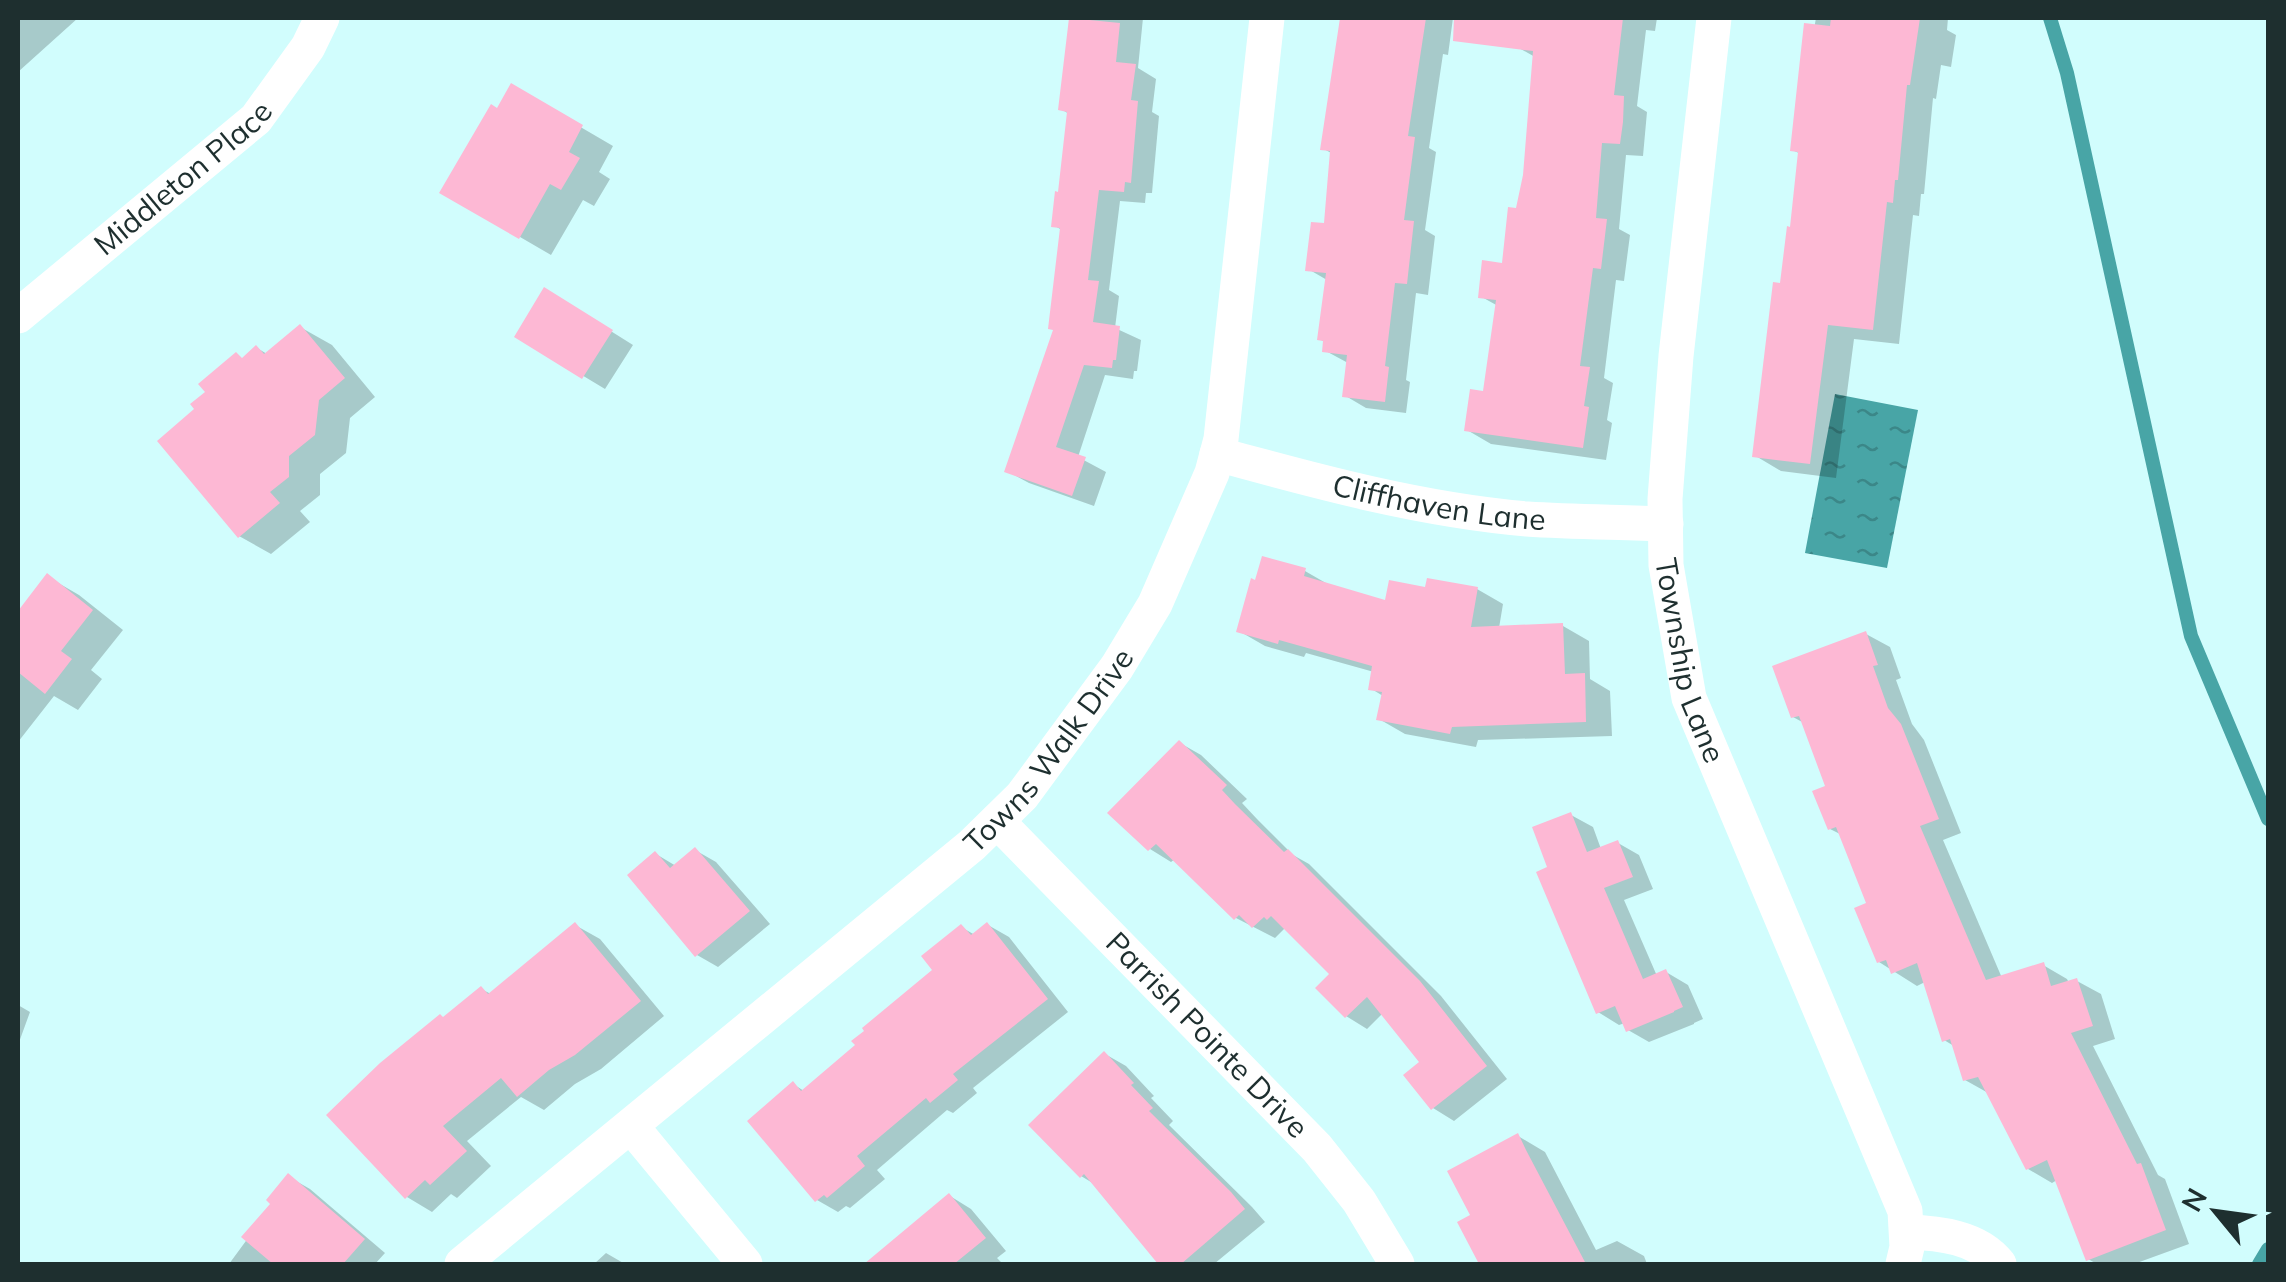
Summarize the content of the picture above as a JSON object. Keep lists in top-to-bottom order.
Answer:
{
  "streets": {
    "street": [
      "Middleton Place",
      "Cliffhaven Lane",
      "Township Lane",
      "Towns Walk Drive",
      "Parrish Pointe Drive"
    ]
  },
  "crossings": [
    ["Cliffhaven Lane", "Township Lane"],
    ["Cliffhaven Lane", "Towns Walk Drive"],
    ["Towns Walk Drive", "Parrish Pointe Drive"]
  ],
  "north": "top left"
}
